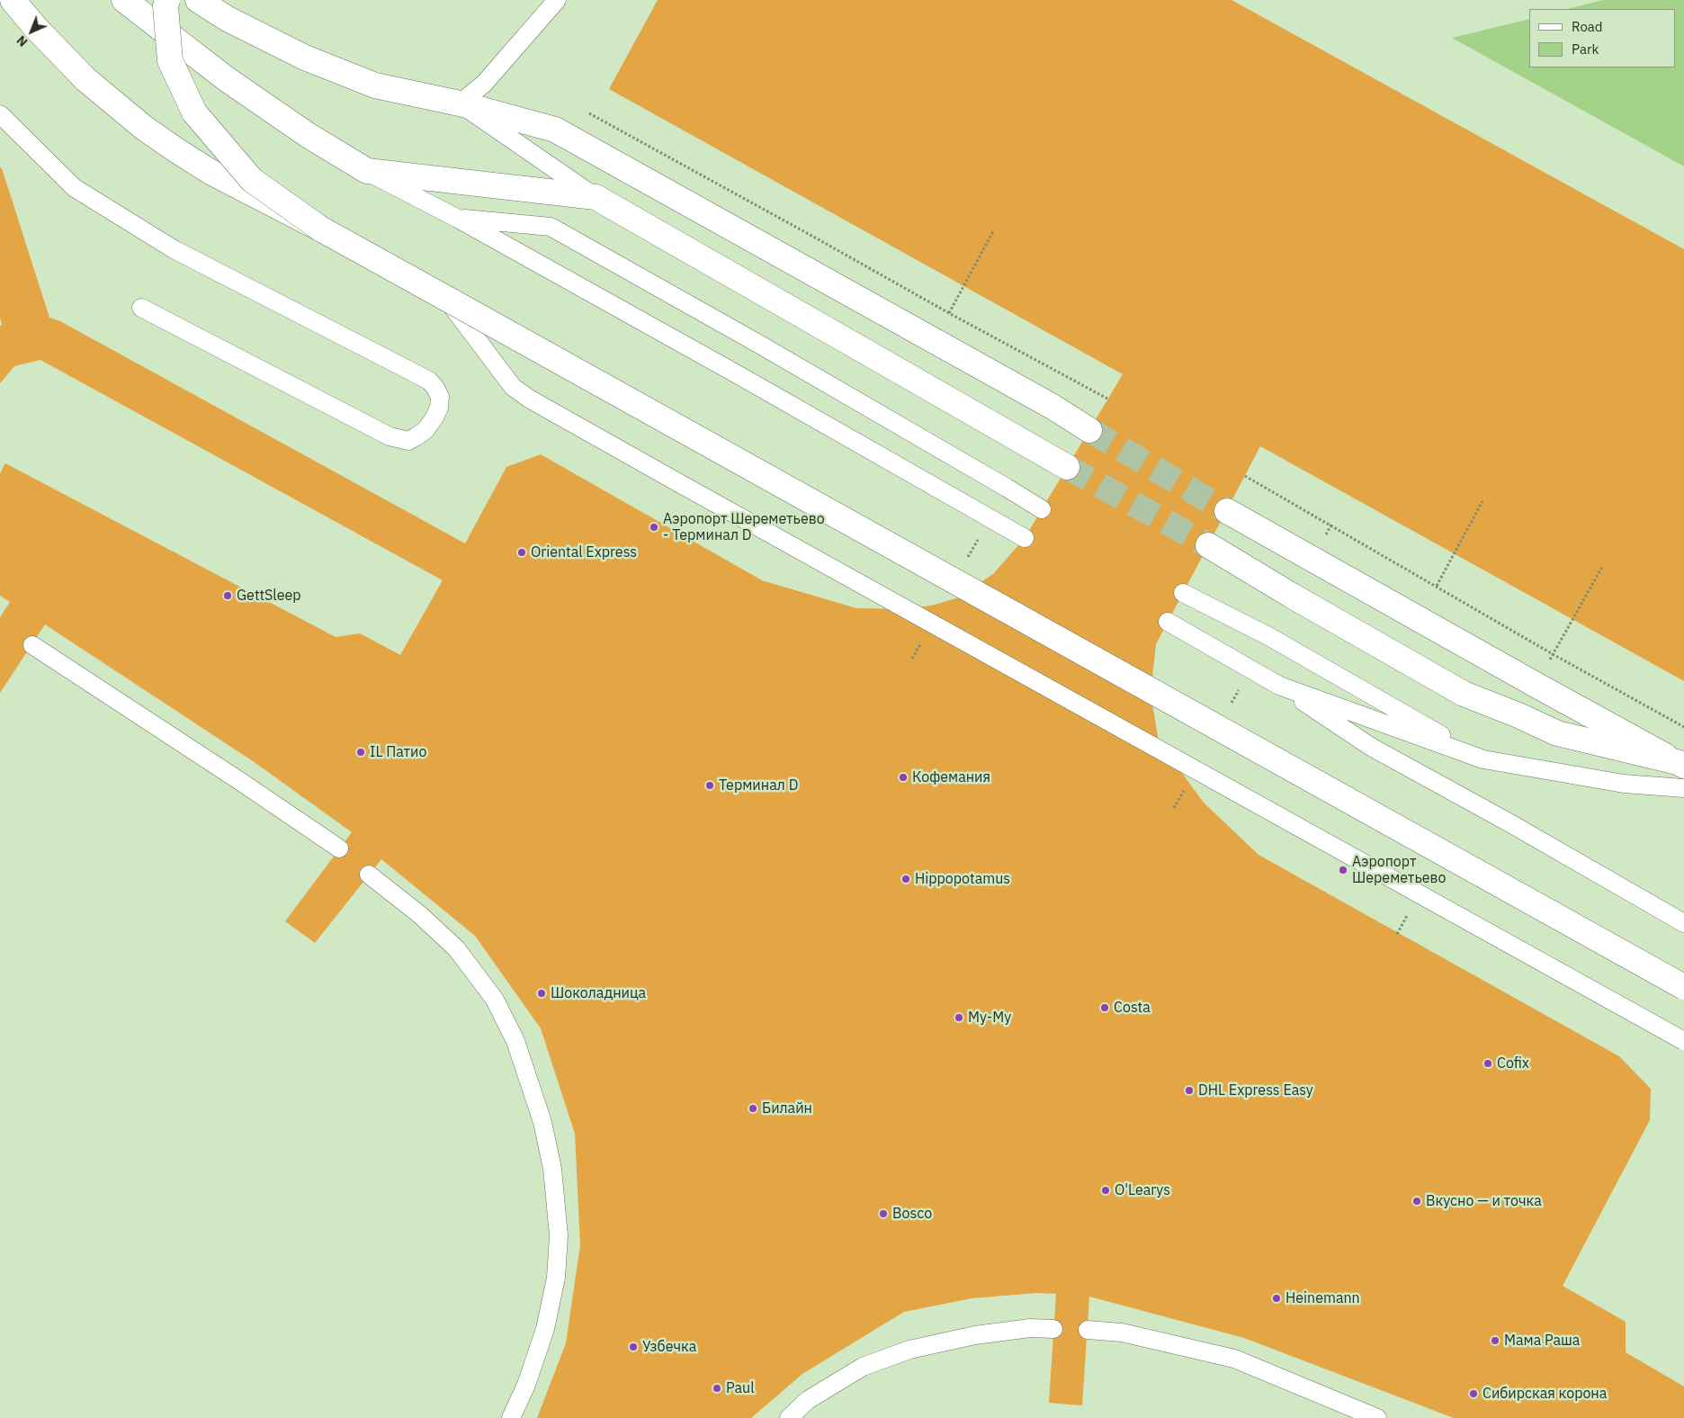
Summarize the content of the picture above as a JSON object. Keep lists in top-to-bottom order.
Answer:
{
  "places": [
    "Аэропорт Шереметьево - Терминал D",
    "Oriental Express",
    "GettSleep",
    "IL Патио",
    "Кофемания",
    "Терминал D",
    "Аэропорт Шереметьево",
    "Hippopotamus",
    "Шоколадница",
    "Costa",
    "Му-Му",
    "Cofix",
    "DHL Express Easy",
    "Билайн",
    "O'Learys",
    "Вкусно — и точка",
    "Bosco",
    "Heinemann",
    "Мама Раша",
    "Узбечка",
    "Paul",
    "Сибирская корона"
  ],
  "legend": ["Road", "Park"],
  "north": "bottom left"
}
